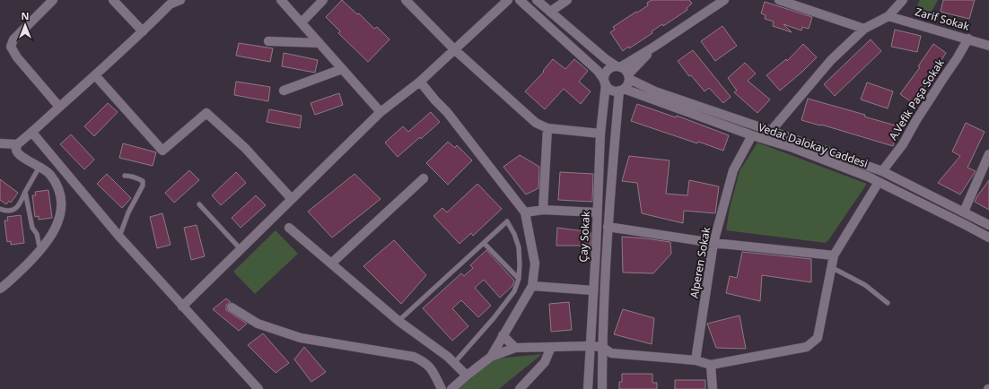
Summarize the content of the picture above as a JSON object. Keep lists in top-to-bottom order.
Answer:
{
  "streets": {
    "street": [
      "Zarif Sokak",
      "A.Vefik Paşa Sokak",
      "Vedat Dalokay Caddesi",
      "Çay Sokak",
      "Alperen Sokak"
    ]
  },
  "crossings": [
    ["Zarif Sokak", "A.Vefik Paşa Sokak"],
    ["A.Vefik Paşa Sokak", "Vedat Dalokay Caddesi"],
    ["Vedat Dalokay Caddesi", "Çay Sokak"],
    ["Vedat Dalokay Caddesi", "Alperen Sokak"]
  ],
  "north": "top"
}
